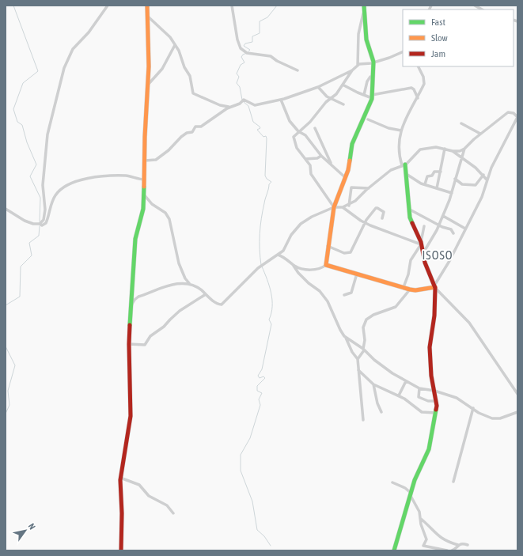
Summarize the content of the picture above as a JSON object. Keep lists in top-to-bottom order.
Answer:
{
  "districts": ["ISOSO"],
  "legend": ["Fast", "Slow", "Jam"],
  "north": "top right"
}
